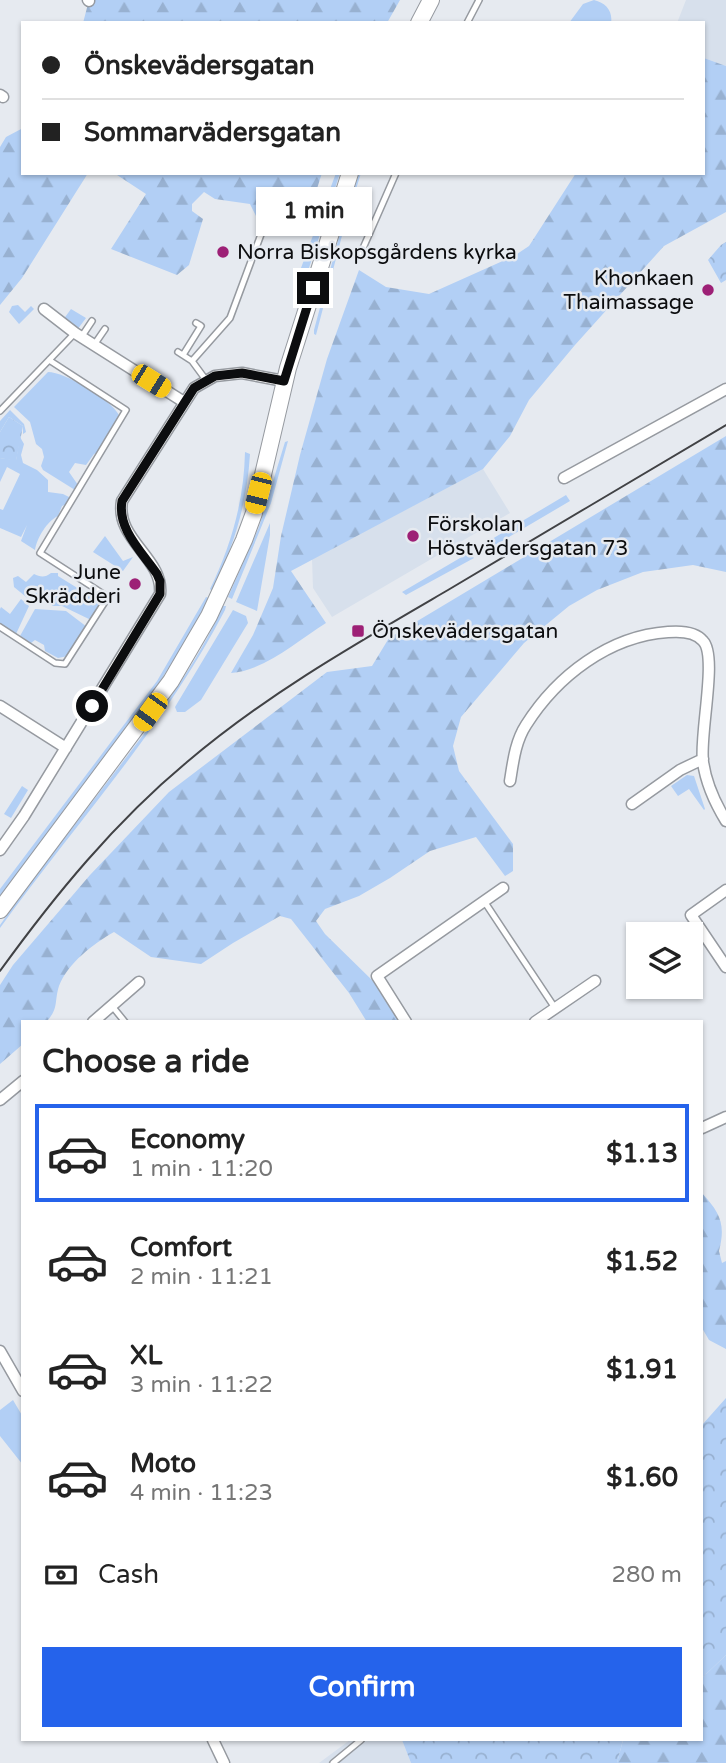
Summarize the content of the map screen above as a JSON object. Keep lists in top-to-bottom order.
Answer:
{
  "places": {
    "other": [
      "Norra Biskopsgårdens kyrka",
      "Khonkaen Thaimassage",
      "Förskolan Höstvädersgatan 73",
      "June Skrädderi"
    ],
    "transit": ["Önskevädersgatan"]
  },
  "page": {
    "banner": ["Önskevädersgatan", "Sommarvädersgatan"],
    "bubble": "1 min",
    "heading": "Choose a ride",
    "list": [
      {
        "name": "Economy",
        "note": "1 min · 11:20",
        "value": "$1.13"
      },
      {
        "name": "Comfort",
        "note": "2 min · 11:21",
        "value": "$1.52"
      },
      {
        "name": "XL",
        "note": "3 min · 11:22",
        "value": "$1.91"
      },
      {
        "name": "Moto",
        "note": "4 min · 11:23",
        "value": "$1.60"
      }
    ],
    "pay": ["Cash", "280 m"],
    "buttons": "Confirm"
  }
}
